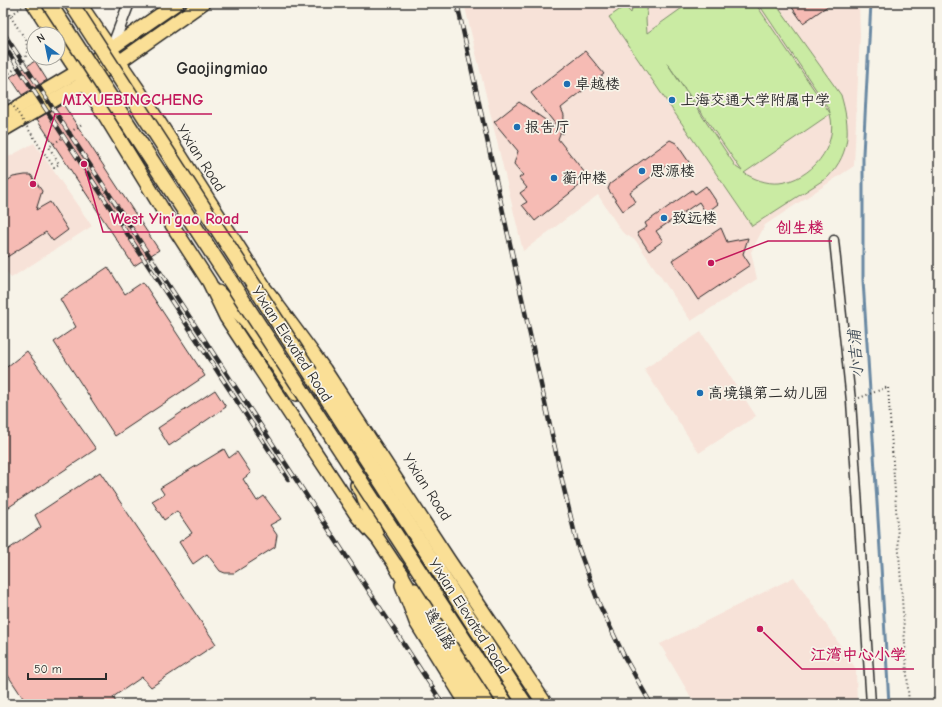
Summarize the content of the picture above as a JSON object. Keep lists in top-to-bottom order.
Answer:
{
  "streets": {
    "highway": ["Yixian Elevated Road"],
    "main road": ["Yixian Road", "逸仙路"]
  },
  "crossings": [
    ["Yixian Road", "Yixian Elevated Road"]
  ],
  "districts": ["Gaojingmiao"],
  "water": ["小吉浦"],
  "places": [
    "卓越楼",
    "上海交通大学附属中学",
    "报告厅",
    "West Yin'gao Road",
    "思源楼",
    "蘅仲楼",
    "MIXUEBINGCHENG",
    "致远楼",
    "创生楼",
    "高境镇第二幼儿园",
    "江湾中心小学"
  ],
  "scale_bar": "50 m",
  "north": "top left"
}
